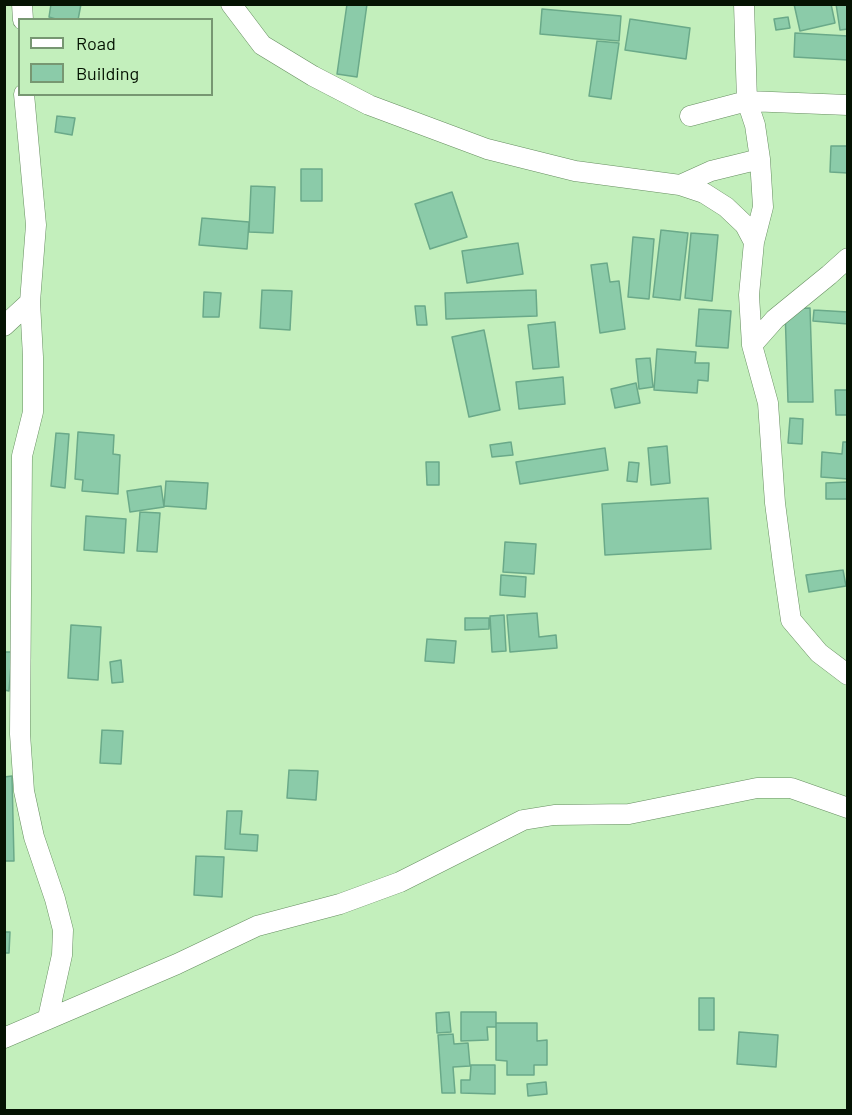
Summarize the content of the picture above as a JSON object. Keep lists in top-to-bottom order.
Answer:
{
  "legend": ["Road", "Building"]
}
